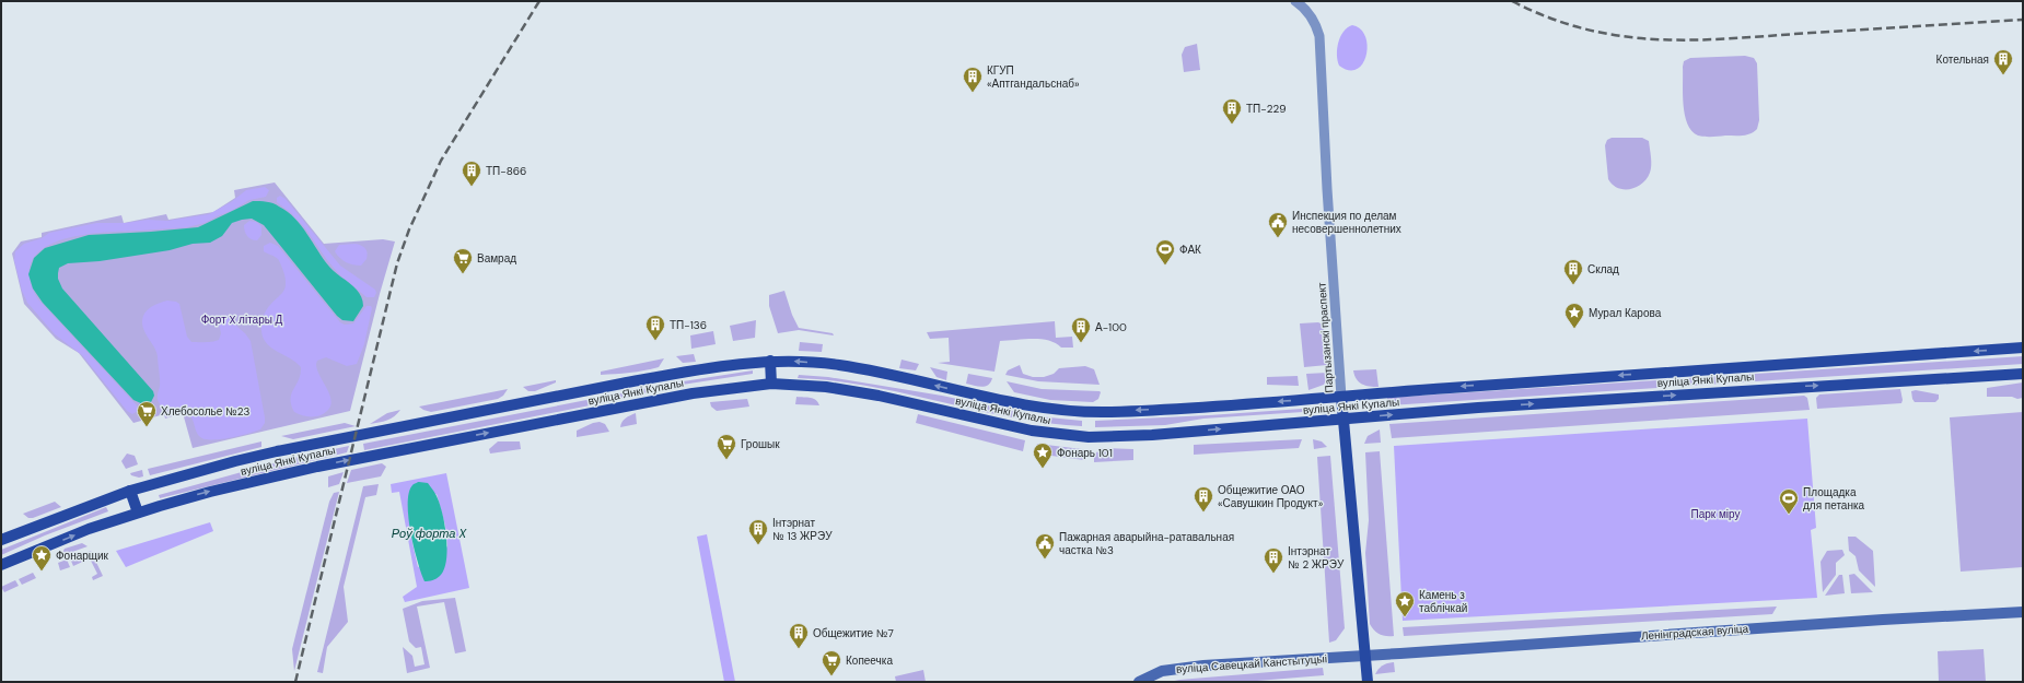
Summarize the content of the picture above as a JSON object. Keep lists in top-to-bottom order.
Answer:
{
  "streets": {
    "main road": [
      "Партызанскі праспект",
      "вуліца Янкі Купалы",
      "Ленінградская вуліца",
      "вуліца Савецкай Канстытуцыі"
    ]
  },
  "crossings": [
    ["Партызанскі праспект", "вуліца Янкі Купалы"],
    ["Партызанскі праспект", "Ленінградская вуліца"],
    ["Партызанскі праспект", "вуліца Савецкай Канстытуцыі"],
    ["Ленінградская вуліца", "вуліца Савецкай Канстытуцыі"]
  ],
  "water": ["Роў форта X"],
  "parks": ["Форт X літары Д", "Парк міру"],
  "places": {
    "building": [
      "Котельная",
      "КГУП «Аптгандальснаб»",
      "ТП-229",
      "ТП-866",
      "Склад",
      "ТП-136",
      "А-100",
      "Общежитие ОАО «Савушкин Продукт»",
      "Інтэрнат № 13 ЖРЭУ",
      "Інтэрнат № 2 ЖРЭУ",
      "Общежитие №7"
    ],
    "public building": ["Инспекция по делам несовершеннолетних", "Пажарная аварыйна-ратавальная частка №3"],
    "sports": ["ФАК", "Площадка для петанка"],
    "supermarket": [
      "Вамрад",
      "Хлебосолье №23",
      "Грошык",
      "Копеечка"
    ],
    "place": [
      "Мурал Карова",
      "Фонарь 101",
      "Фонарщик",
      "Камень з таблічкай"
    ]
  }
}
